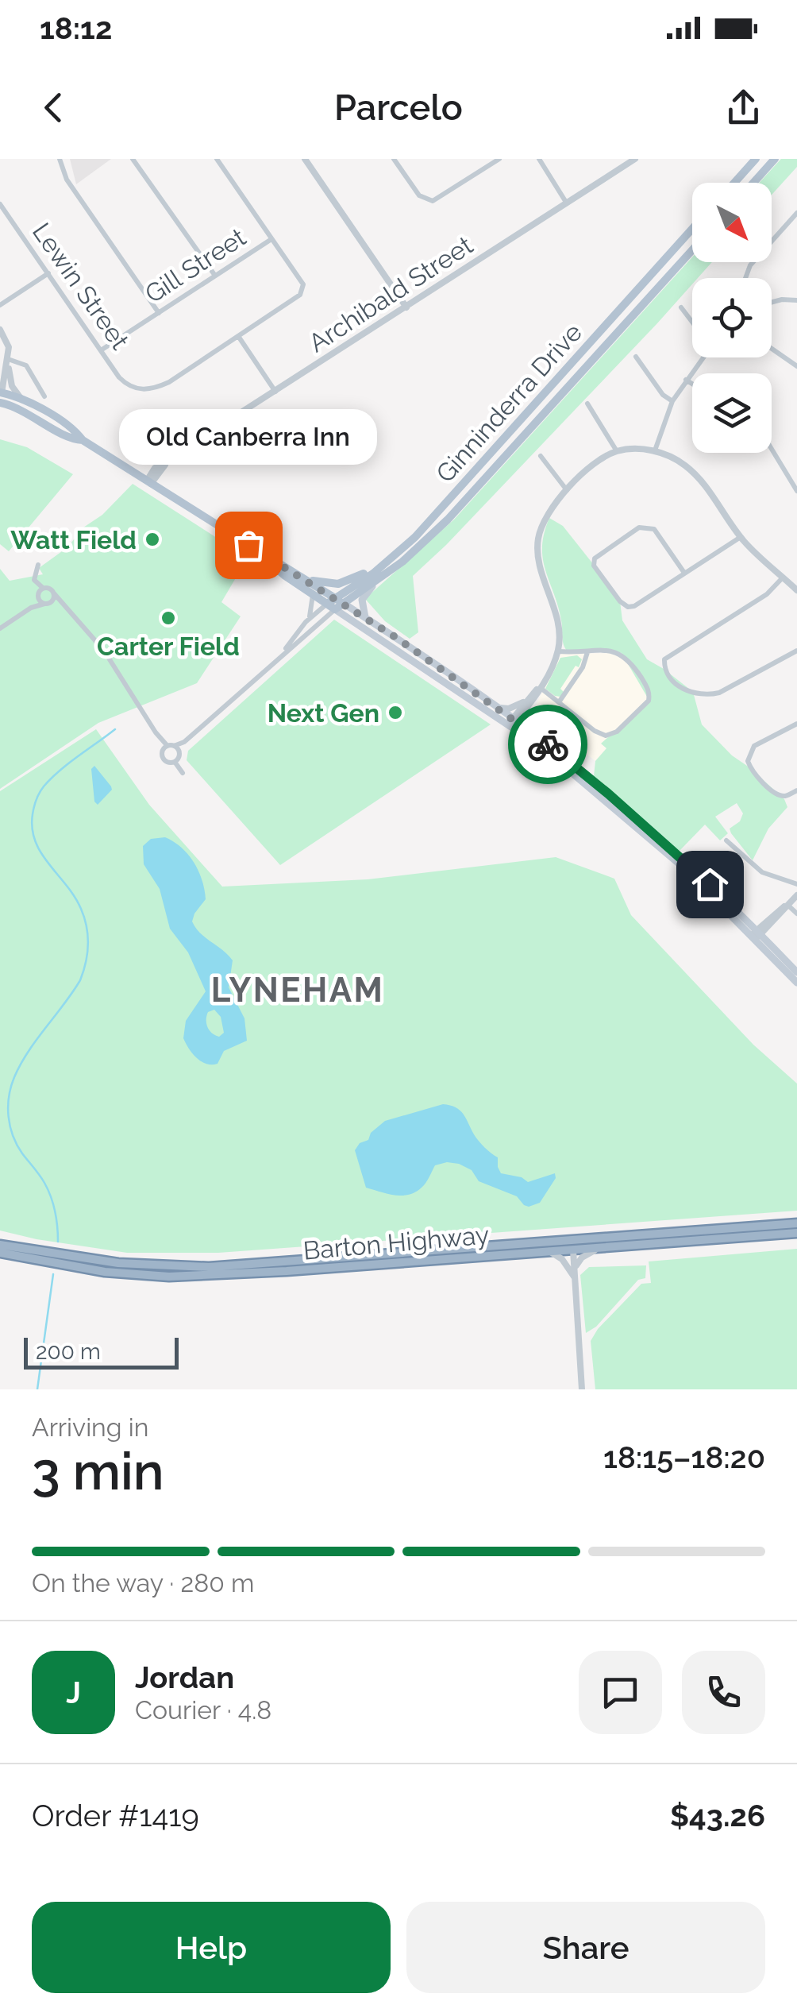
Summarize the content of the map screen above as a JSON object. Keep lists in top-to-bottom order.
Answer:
{
  "streets": {
    "highway": ["Barton Highway"],
    "main road": ["Ginninderra Drive"],
    "street": ["Gill Street", "Lewin Street", "Archibald Street"]
  },
  "crossings": [
    ["Gill Street", "Lewin Street"]
  ],
  "districts": ["LYNEHAM"],
  "places": [
    "Watt Field",
    "Old Canberra Inn",
    "Carter Field",
    "Next Gen"
  ],
  "scale_bar": "200 m",
  "north": "bottom right",
  "page": {
    "status": "18:12",
    "header": "Parcelo",
    "bubble": "Old Canberra Inn",
    "scale": "200 m",
    "heading": ["3 min", "Arriving in", "18:15–18:20"],
    "panel": [
      "Jordan",
      "Courier · 4.8",
      "Order #1419",
      "$43.26"
    ],
    "bar": "On the way · 280 m",
    "round": "J",
    "buttons": ["Help", "Share"]
  }
}
